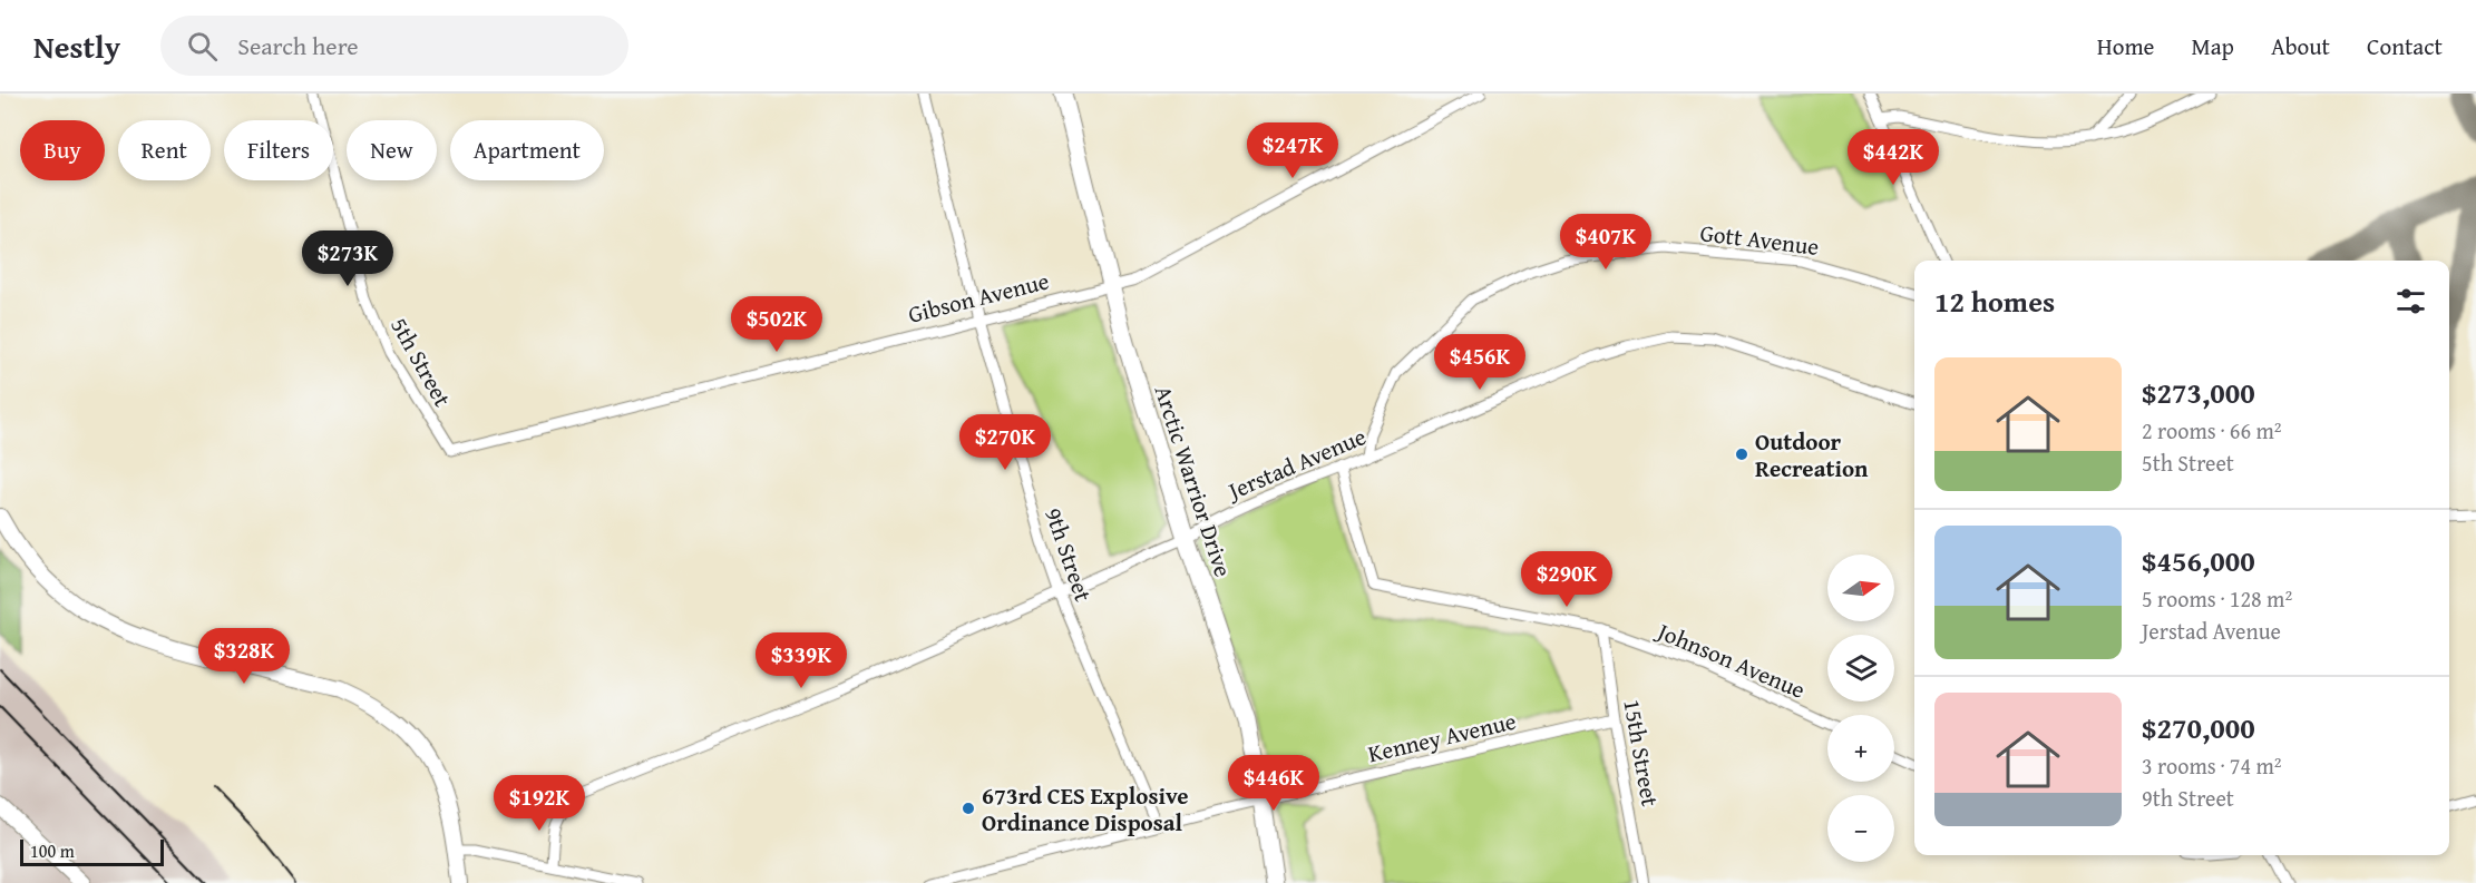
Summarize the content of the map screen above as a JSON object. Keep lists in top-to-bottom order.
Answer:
{
  "streets": {
    "main road": ["Arctic Warrior Drive"],
    "street": [
      "Gott Avenue",
      "Gibson Avenue",
      "5th Street",
      "Jerstad Avenue",
      "9th Street",
      "Johnson Avenue",
      "Kenney Avenue",
      "15th Street"
    ]
  },
  "crossings": [
    ["Gott Avenue", "Jerstad Avenue"],
    ["Gibson Avenue", "5th Street"],
    ["Gibson Avenue", "Arctic Warrior Drive"],
    ["Gibson Avenue", "9th Street"],
    ["Jerstad Avenue", "Arctic Warrior Drive"],
    ["Jerstad Avenue", "9th Street"],
    ["Jerstad Avenue", "Johnson Avenue"],
    ["Arctic Warrior Drive", "Kenney Avenue"],
    ["9th Street", "Kenney Avenue"],
    ["Johnson Avenue", "15th Street"],
    ["Kenney Avenue", "15th Street"]
  ],
  "places": ["Outdoor Recreation", "673rd CES Explosive Ordinance Disposal"],
  "scale_bar": "100 m",
  "north": "right",
  "page": {
    "header": "Nestly",
    "search": "Search here",
    "nav": [
      "Home",
      "Map",
      "About",
      "Contact"
    ],
    "chip": [
      "Buy",
      "Rent",
      "Filters",
      "New",
      "Apartment"
    ],
    "price": [
      "$247K",
      "$442K",
      "$407K",
      "$273K",
      "$502K",
      "$456K",
      "$270K",
      "$290K",
      "$328K",
      "$339K",
      "$446K",
      "$192K"
    ],
    "heading": "12 homes",
    "list": [
      {
        "name": "$273,000",
        "note": "2 rooms · 66 m² · 5th Street"
      },
      {
        "name": "$456,000",
        "note": "5 rooms · 128 m² · Jerstad Avenue"
      },
      {
        "name": "$270,000",
        "note": "3 rooms · 74 m² · 9th Street"
      }
    ],
    "map_buttons": ["+", "−"],
    "scale": "100 m"
  }
}
